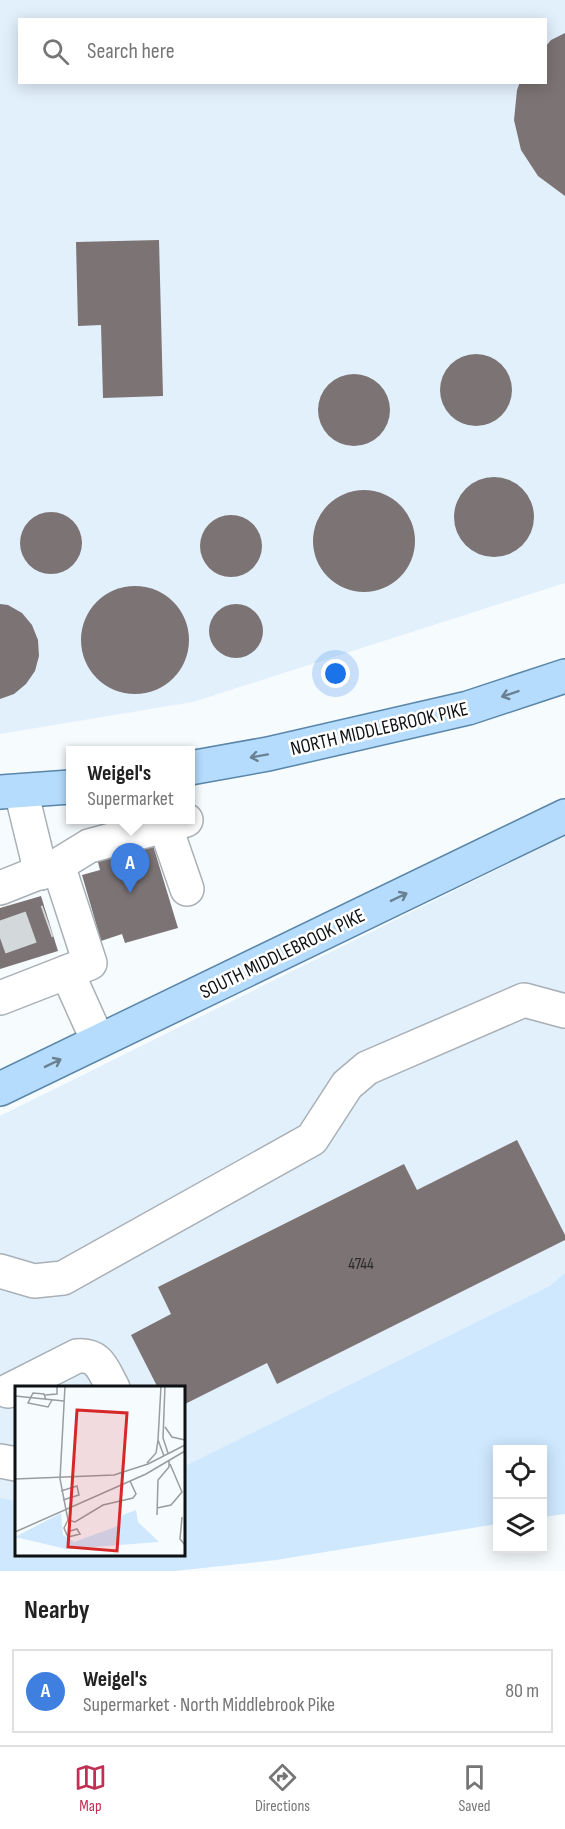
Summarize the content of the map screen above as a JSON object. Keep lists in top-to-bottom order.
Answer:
{
  "streets": {
    "main road": ["NORTH MIDDLEBROOK PIKE", "SOUTH MIDDLEBROOK PIKE"]
  },
  "one_way": ["NORTH MIDDLEBROOK PIKE", "SOUTH MIDDLEBROOK PIKE"],
  "house_numbers": ["4744"],
  "page": {
    "search": "Search here",
    "popup": ["Weigel's", "Supermarket"],
    "pins": "A",
    "heading": "Nearby",
    "list": [
      {
        "mark": "A",
        "name": "Weigel's",
        "note": "Supermarket · North Middlebrook Pike",
        "value": "80 m"
      }
    ],
    "nav": ["Map", "Directions", "Saved"]
  }
}
